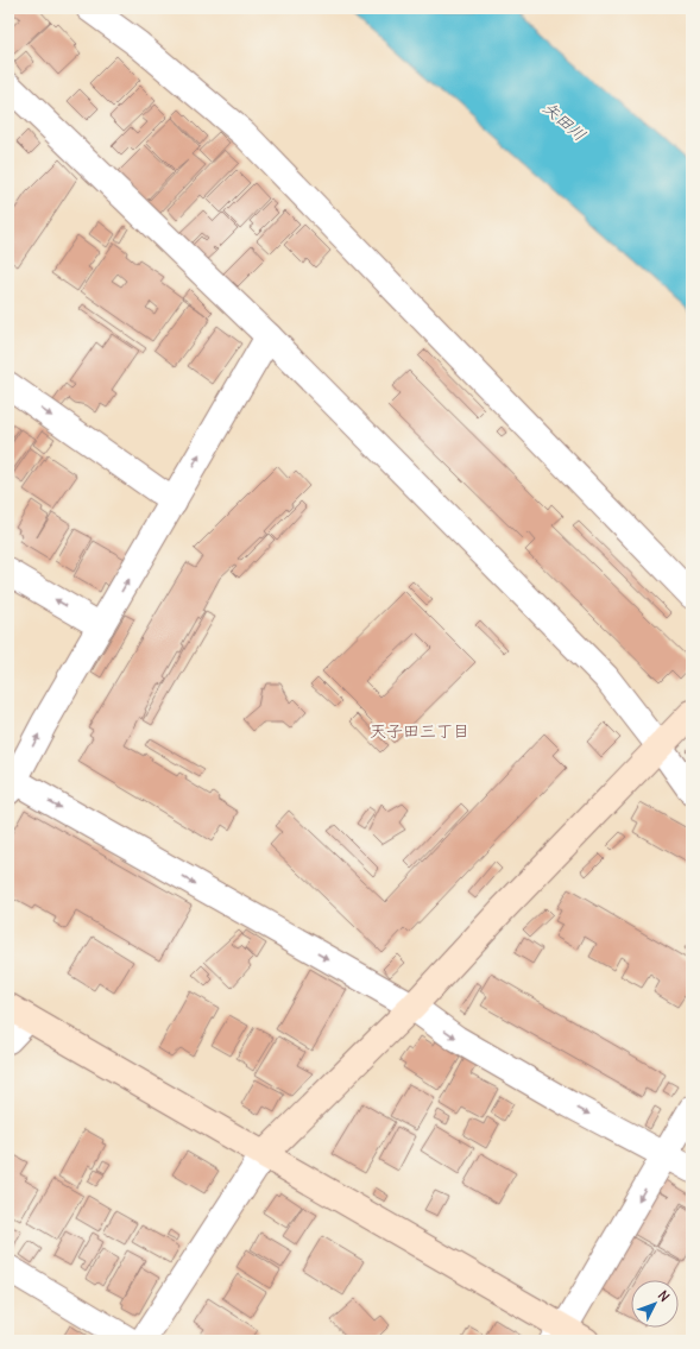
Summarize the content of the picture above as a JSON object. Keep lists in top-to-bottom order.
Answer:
{
  "districts": ["天子田三丁目"],
  "water": ["矢田川"],
  "north": "top right"
}
